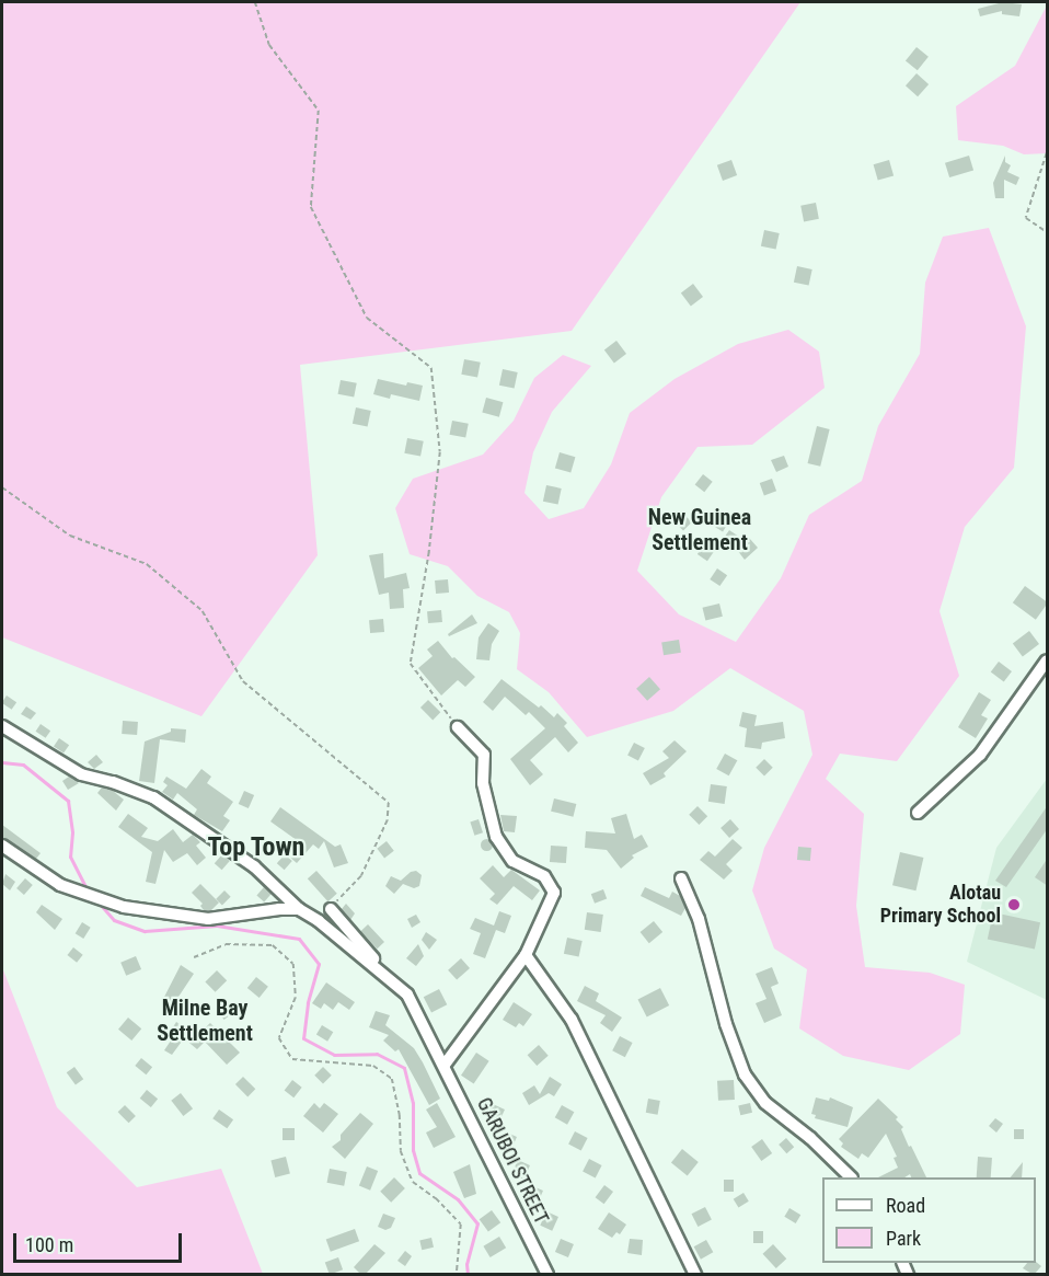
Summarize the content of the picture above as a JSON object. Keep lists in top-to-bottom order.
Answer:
{
  "streets": {
    "street": ["GARUBOI STREET"]
  },
  "districts": ["New Guinea Settlement", "Top Town", "Milne Bay Settlement"],
  "places": ["Alotau Primary School"],
  "legend": ["Road", "Park"],
  "scale_bar": "100 m"
}
